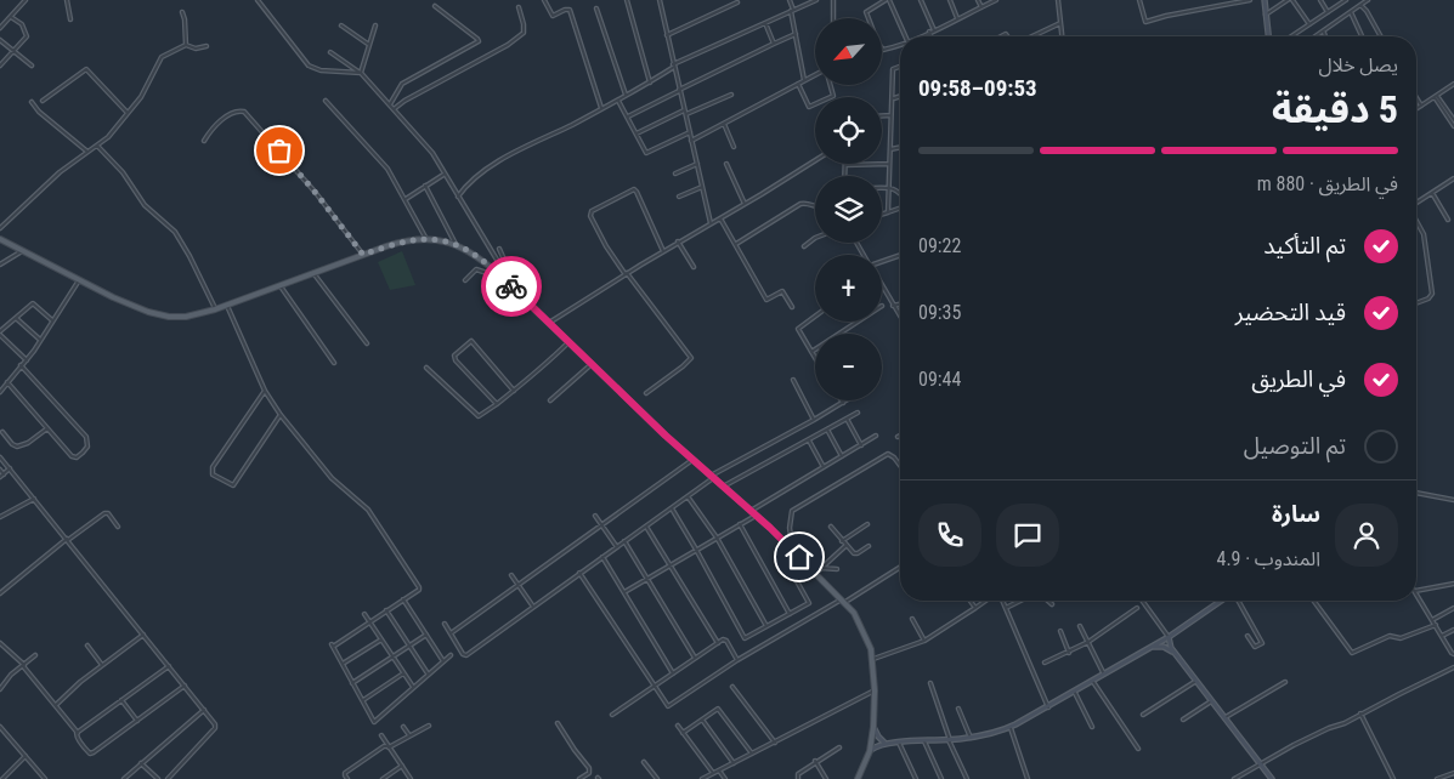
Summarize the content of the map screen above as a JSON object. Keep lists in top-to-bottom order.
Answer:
{
  "north": "bottom left",
  "page": {
    "map_buttons": ["+", "−"],
    "heading": ["5 دقيقة", "يصل خلال", "09:53–09:58"],
    "panel": ["سارة", "المندوب · 4.9"],
    "bar": "في الطريق · 880 m",
    "list": [
      ["تم التأكيد", "09:22"],
      ["قيد التحضير", "09:35"],
      ["في الطريق", "09:44"],
      "تم التوصيل"
    ]
  }
}
